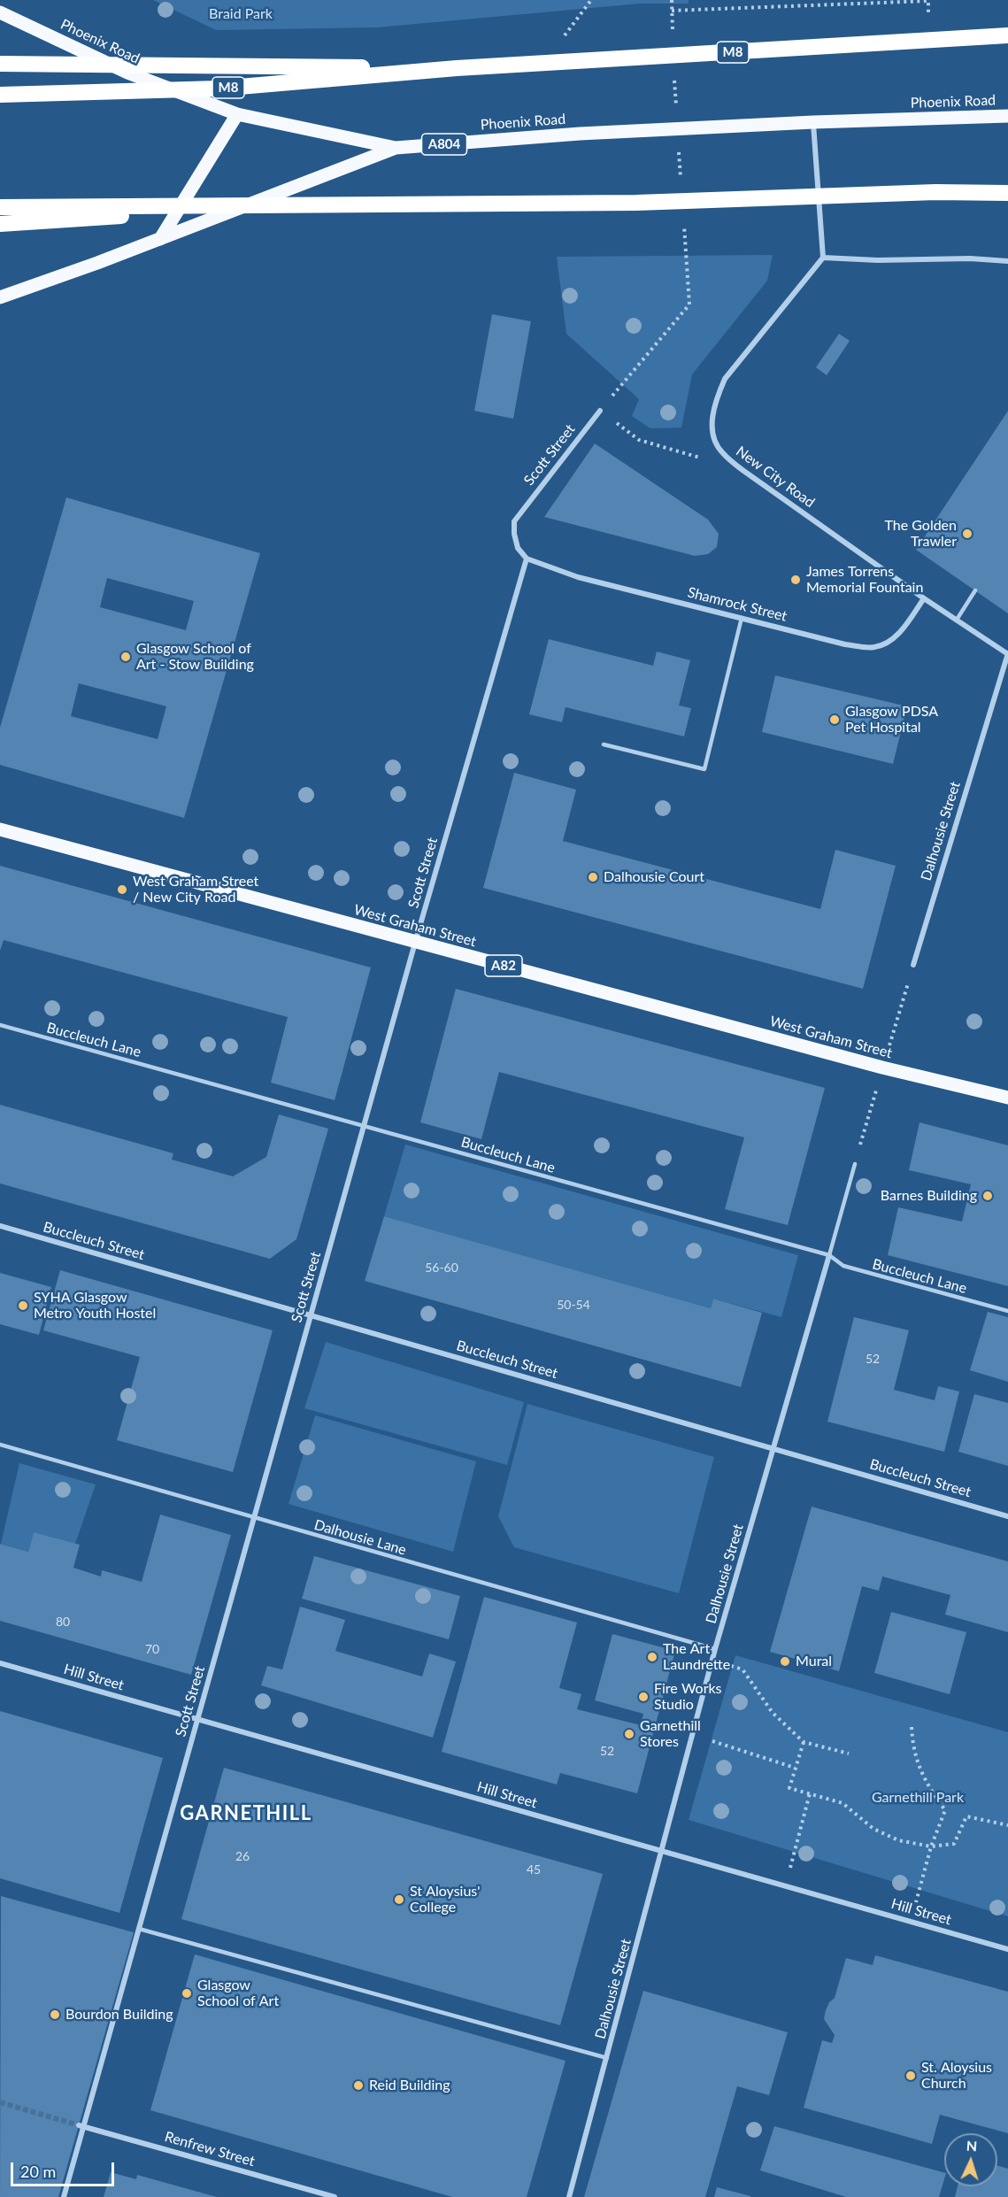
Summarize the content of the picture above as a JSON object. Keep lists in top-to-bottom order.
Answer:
{
  "streets": {
    "highway": ["M8"],
    "main road": [
      "Phoenix Road",
      "A804",
      "West Graham Street",
      "A82"
    ],
    "street": [
      "Scott Street",
      "New City Road",
      "Shamrock Street",
      "Dalhousie Street",
      "Buccleuch Street",
      "Hill Street",
      "Renfrew Street"
    ],
    "lane": ["Buccleuch Lane", "Dalhousie Lane"]
  },
  "crossings": [
    ["Phoenix Road", "A804"],
    ["Scott Street", "Shamrock Street"],
    ["Scott Street", "West Graham Street"],
    ["Scott Street", "Buccleuch Lane"],
    ["Scott Street", "Buccleuch Street"],
    ["Scott Street", "Dalhousie Lane"],
    ["Scott Street", "Hill Street"],
    ["Scott Street", "Renfrew Street"],
    ["New City Road", "Shamrock Street"],
    ["New City Road", "Dalhousie Street"],
    ["Dalhousie Street", "Buccleuch Lane"],
    ["Dalhousie Street", "Buccleuch Street"],
    ["Dalhousie Street", "Dalhousie Lane"],
    ["Dalhousie Street", "Hill Street"]
  ],
  "districts": ["GARNETHILL"],
  "parks": ["Braid Park", "Garnethill Park"],
  "places": [
    "The Golden Trawler",
    "James Torrens Memorial Fountain",
    "Glasgow School of Art - Stow Building",
    "Glasgow PDSA Pet Hospital",
    "Dalhousie Court",
    "West Graham Street / New City Road",
    "Barnes Building",
    "SYHA Glasgow Metro Youth Hostel",
    "The Art Laundrette",
    "Mural",
    "Fire Works Studio",
    "Garnethill Stores",
    "St Aloysius' College",
    "Glasgow School of Art",
    "Bourdon Building",
    "St. Aloysius Church",
    "Reid Building"
  ],
  "house_numbers": [
    "56-60",
    "50-54",
    "52",
    "80",
    "70",
    "52",
    "26",
    "45"
  ],
  "scale_bar": "20 m",
  "north": "top"
}
